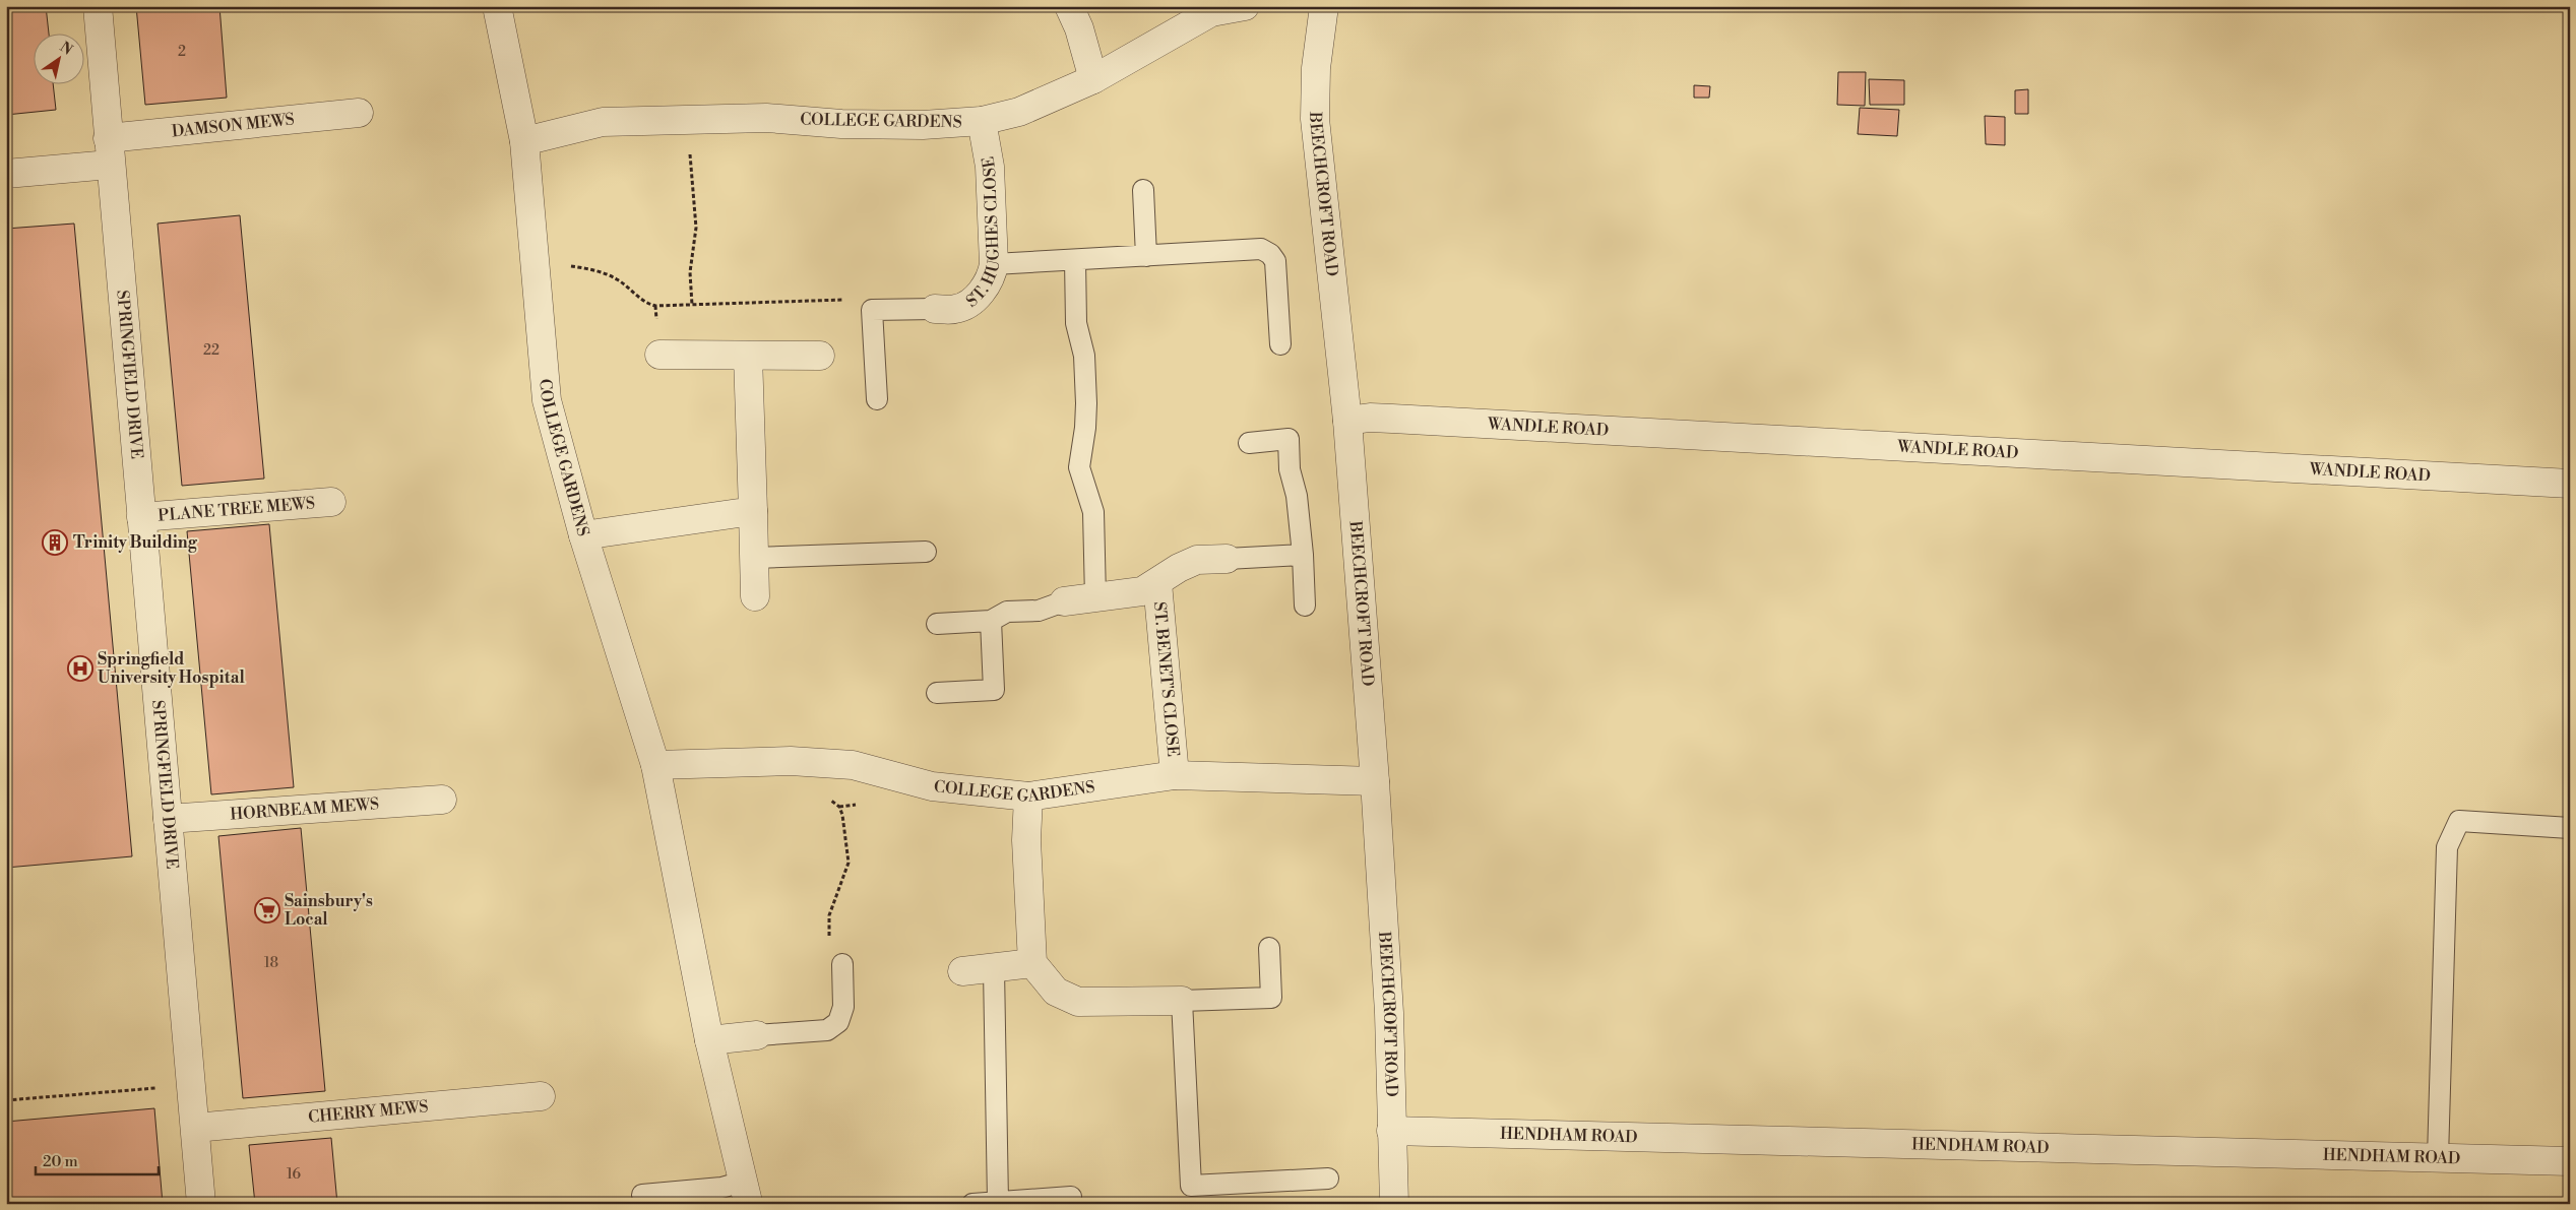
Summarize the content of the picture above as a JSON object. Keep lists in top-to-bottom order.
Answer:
{
  "streets": {
    "street": [
      "COLLEGE GARDENS",
      "DAMSON MEWS",
      "BEECHCROFT ROAD",
      "ST. HUGHES CLOSE",
      "SPRINGFIELD DRIVE",
      "WANDLE ROAD",
      "PLANE TREE MEWS",
      "ST. BENET'S CLOSE",
      "HORNBEAM MEWS",
      "CHERRY MEWS",
      "HENDHAM ROAD"
    ]
  },
  "crossings": [
    ["COLLEGE GARDENS", "BEECHCROFT ROAD"],
    ["COLLEGE GARDENS", "ST. HUGHES CLOSE"],
    ["COLLEGE GARDENS", "ST. BENET'S CLOSE"],
    ["DAMSON MEWS", "SPRINGFIELD DRIVE"],
    ["BEECHCROFT ROAD", "WANDLE ROAD"],
    ["BEECHCROFT ROAD", "HENDHAM ROAD"],
    ["SPRINGFIELD DRIVE", "PLANE TREE MEWS"],
    ["SPRINGFIELD DRIVE", "HORNBEAM MEWS"],
    ["SPRINGFIELD DRIVE", "CHERRY MEWS"]
  ],
  "places": {
    "building": ["Trinity Building"],
    "hospital": ["Springfield University Hospital"],
    "supermarket": ["Sainsbury's Local"]
  },
  "house_numbers": [
    "2",
    "22",
    "18",
    "16"
  ],
  "scale_bar": "20 m",
  "north": "top right"
}
